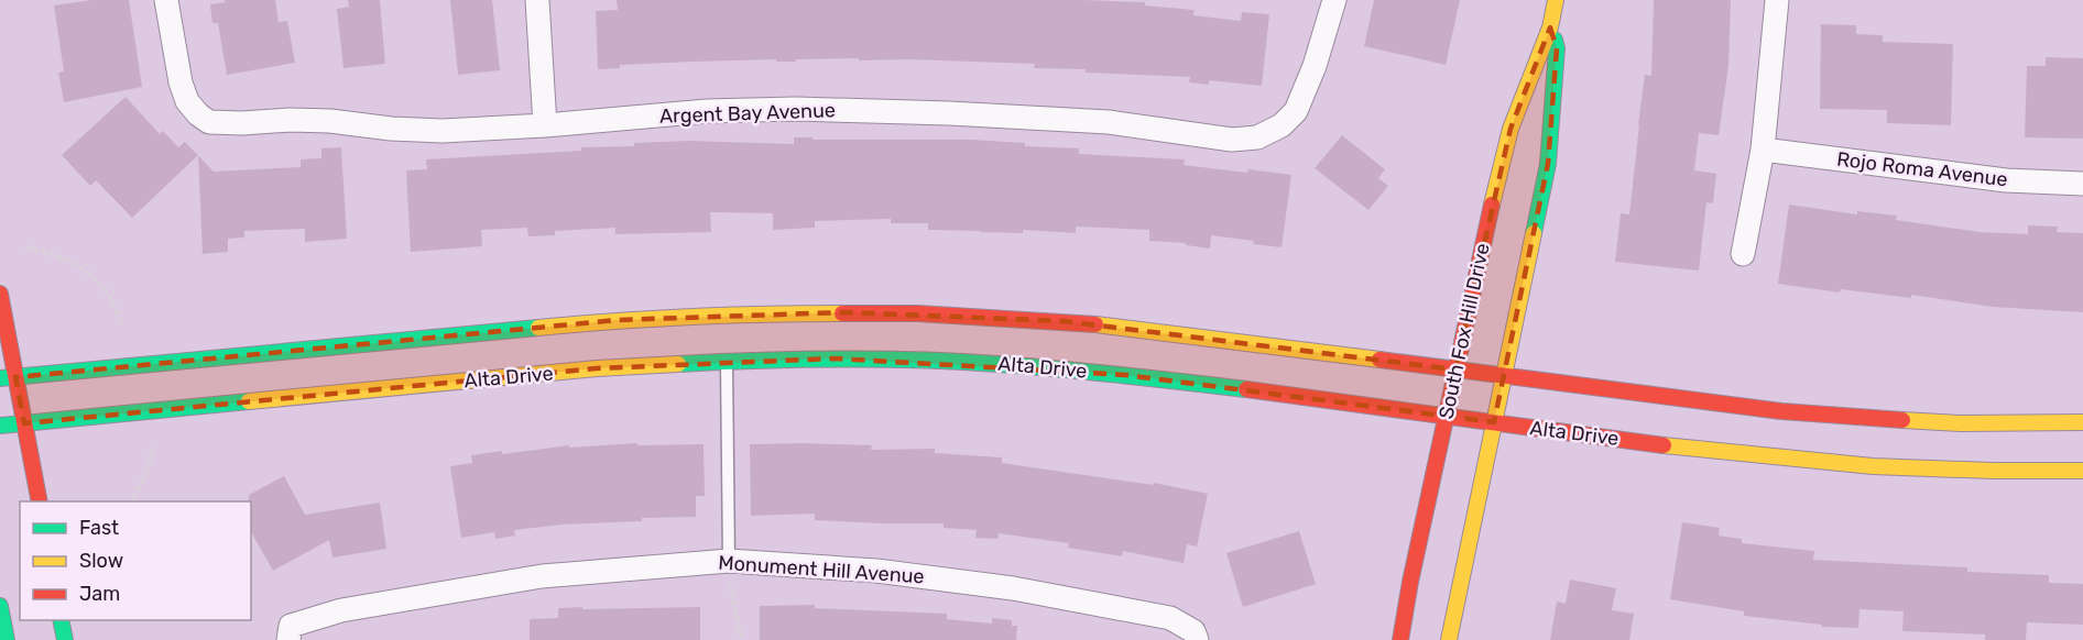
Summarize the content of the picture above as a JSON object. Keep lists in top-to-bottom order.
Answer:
{
  "streets": {
    "main road": ["South Fox Hill Drive", "Alta Drive"],
    "street": ["Argent Bay Avenue", "Rojo Roma Avenue", "Monument Hill Avenue"]
  },
  "crossings": [
    ["South Fox Hill Drive", "Alta Drive"]
  ],
  "legend": ["Fast", "Slow", "Jam"]
}
